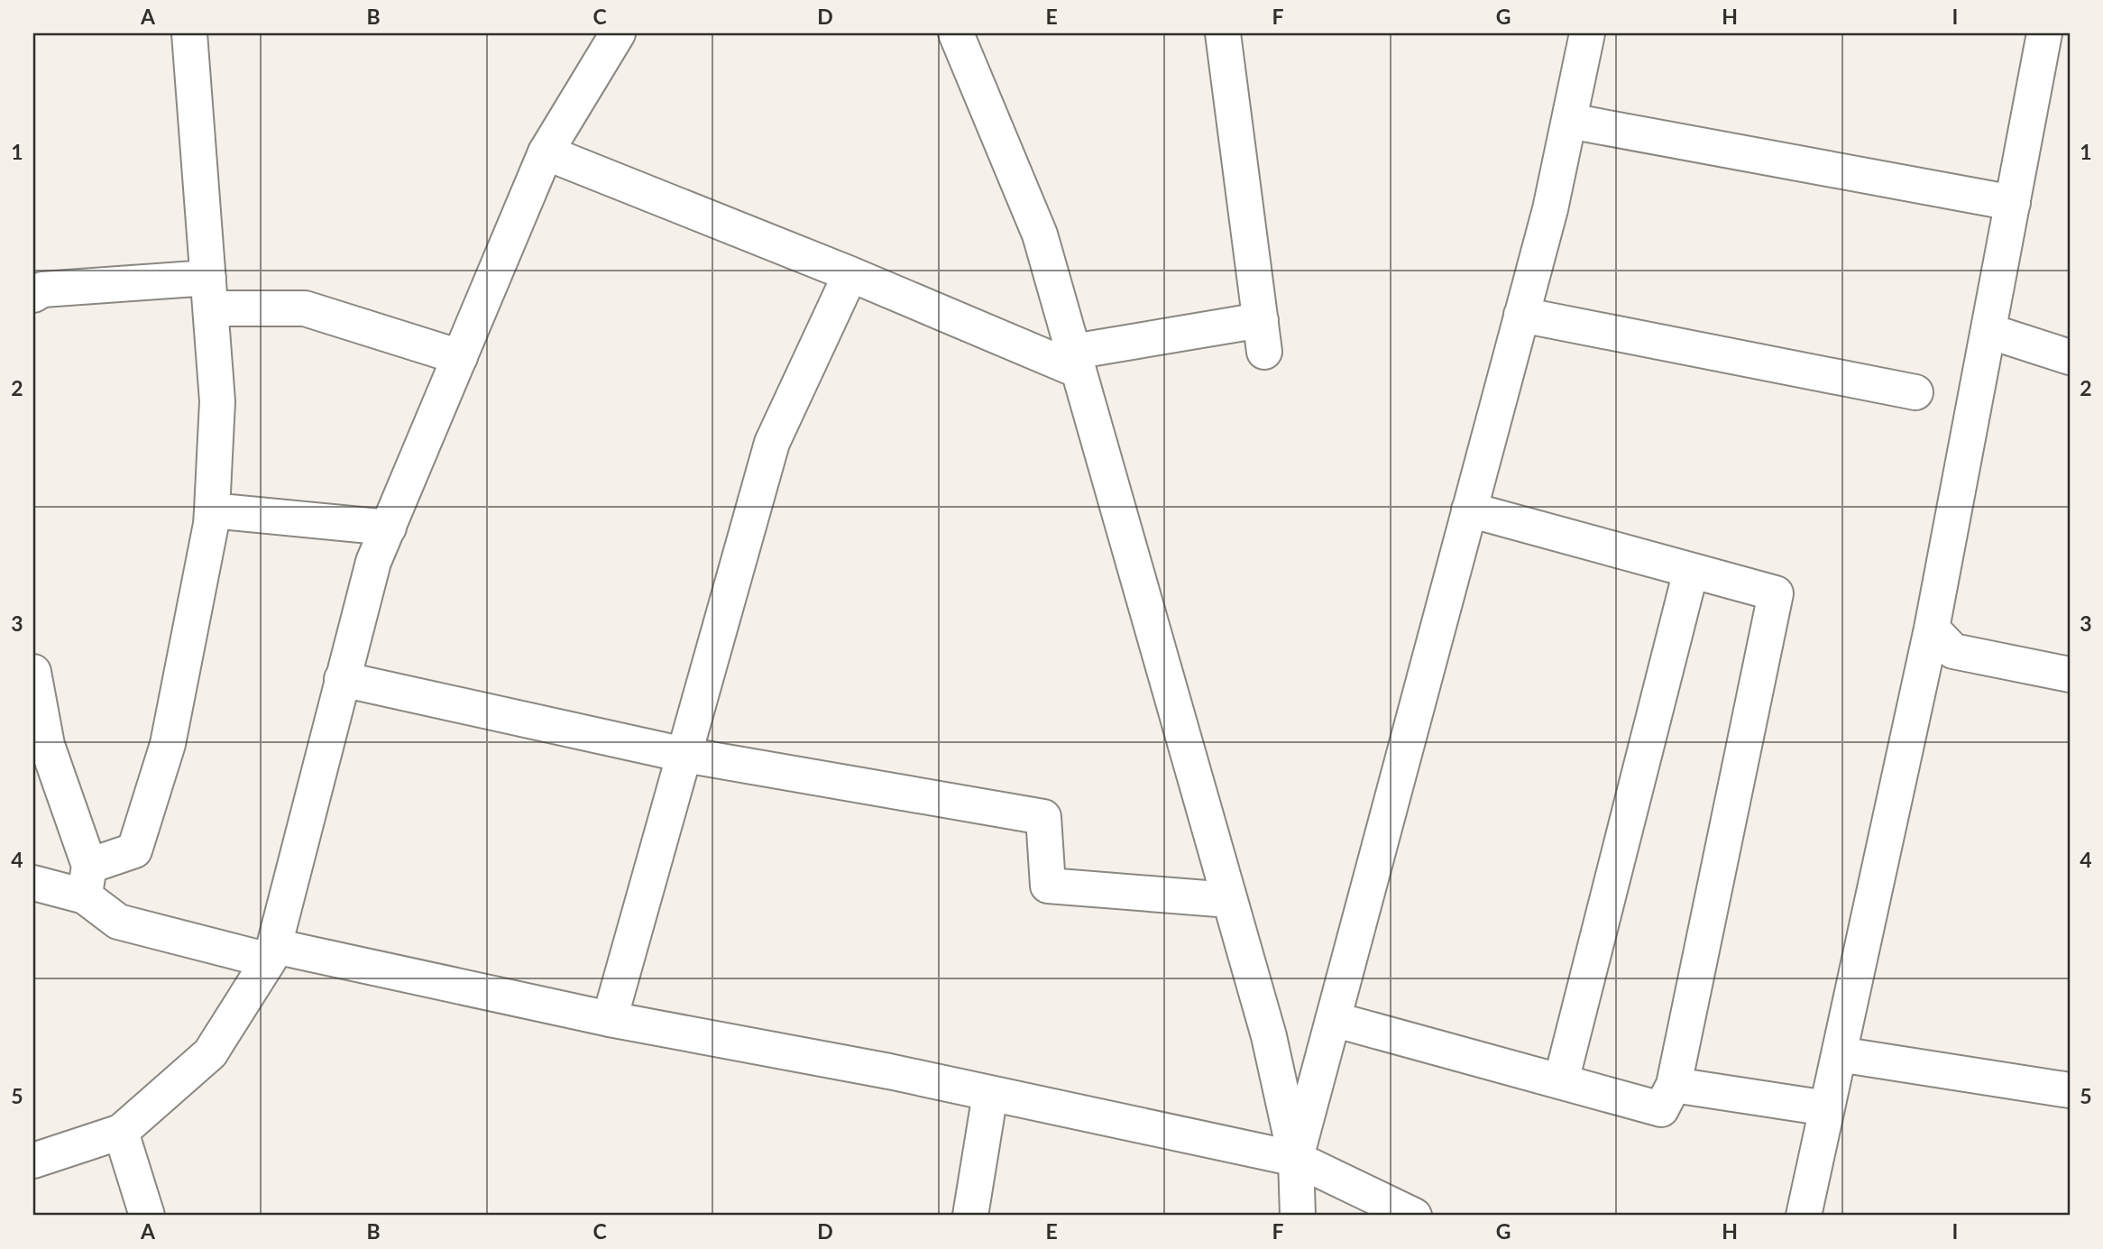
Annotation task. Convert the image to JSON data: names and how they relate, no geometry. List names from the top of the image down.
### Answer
{
  "grid": {
    "columns": [
      "A",
      "B",
      "C",
      "D",
      "E",
      "F",
      "G",
      "H",
      "I"
    ],
    "rows": [
      "1",
      "2",
      "3",
      "4",
      "5"
    ]
  }
}
